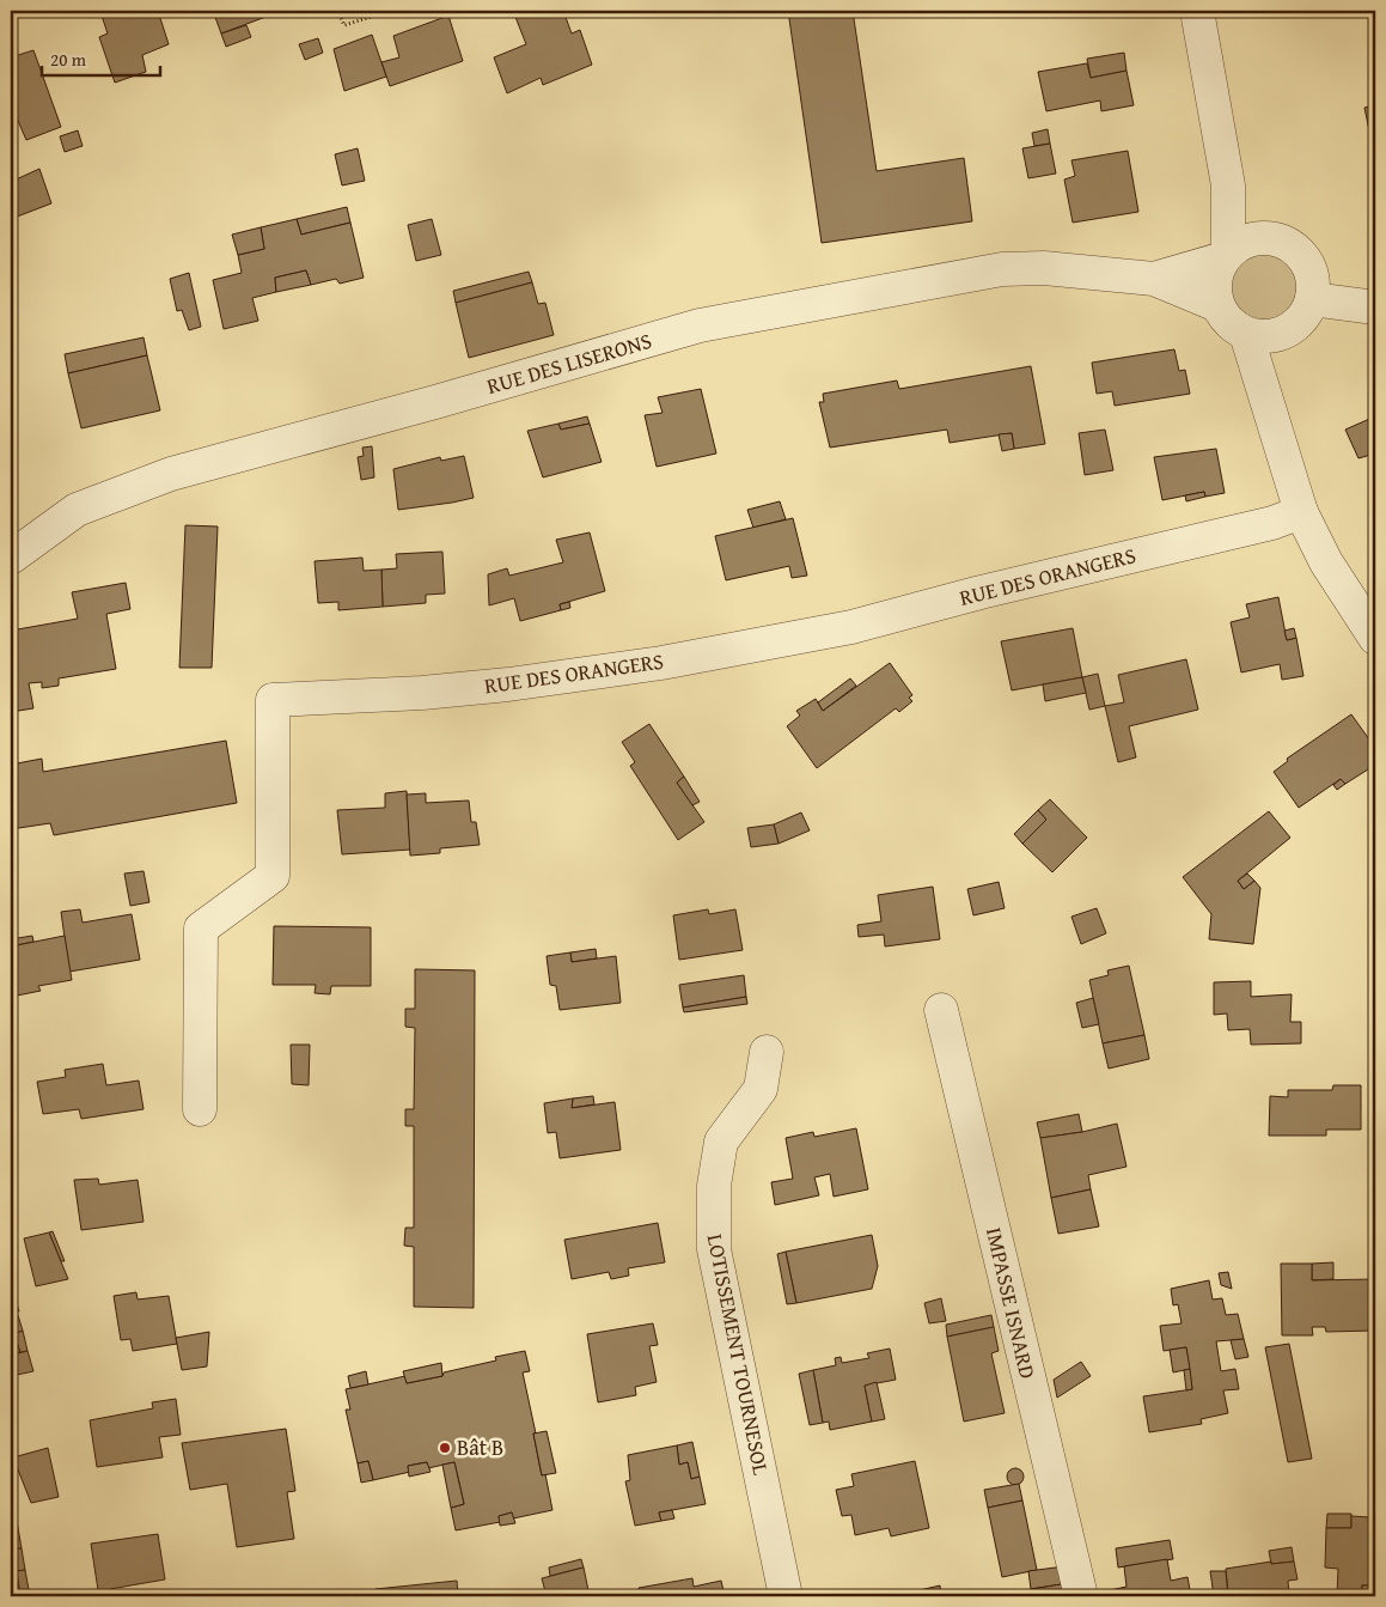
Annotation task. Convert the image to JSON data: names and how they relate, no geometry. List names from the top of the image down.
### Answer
{
  "streets": {
    "street": [
      "RUE DES LISERONS",
      "RUE DES ORANGERS",
      "IMPASSE ISNARD",
      "LOTISSEMENT TOURNESOL"
    ]
  },
  "places": ["Bât B"],
  "scale_bar": "20 m"
}
